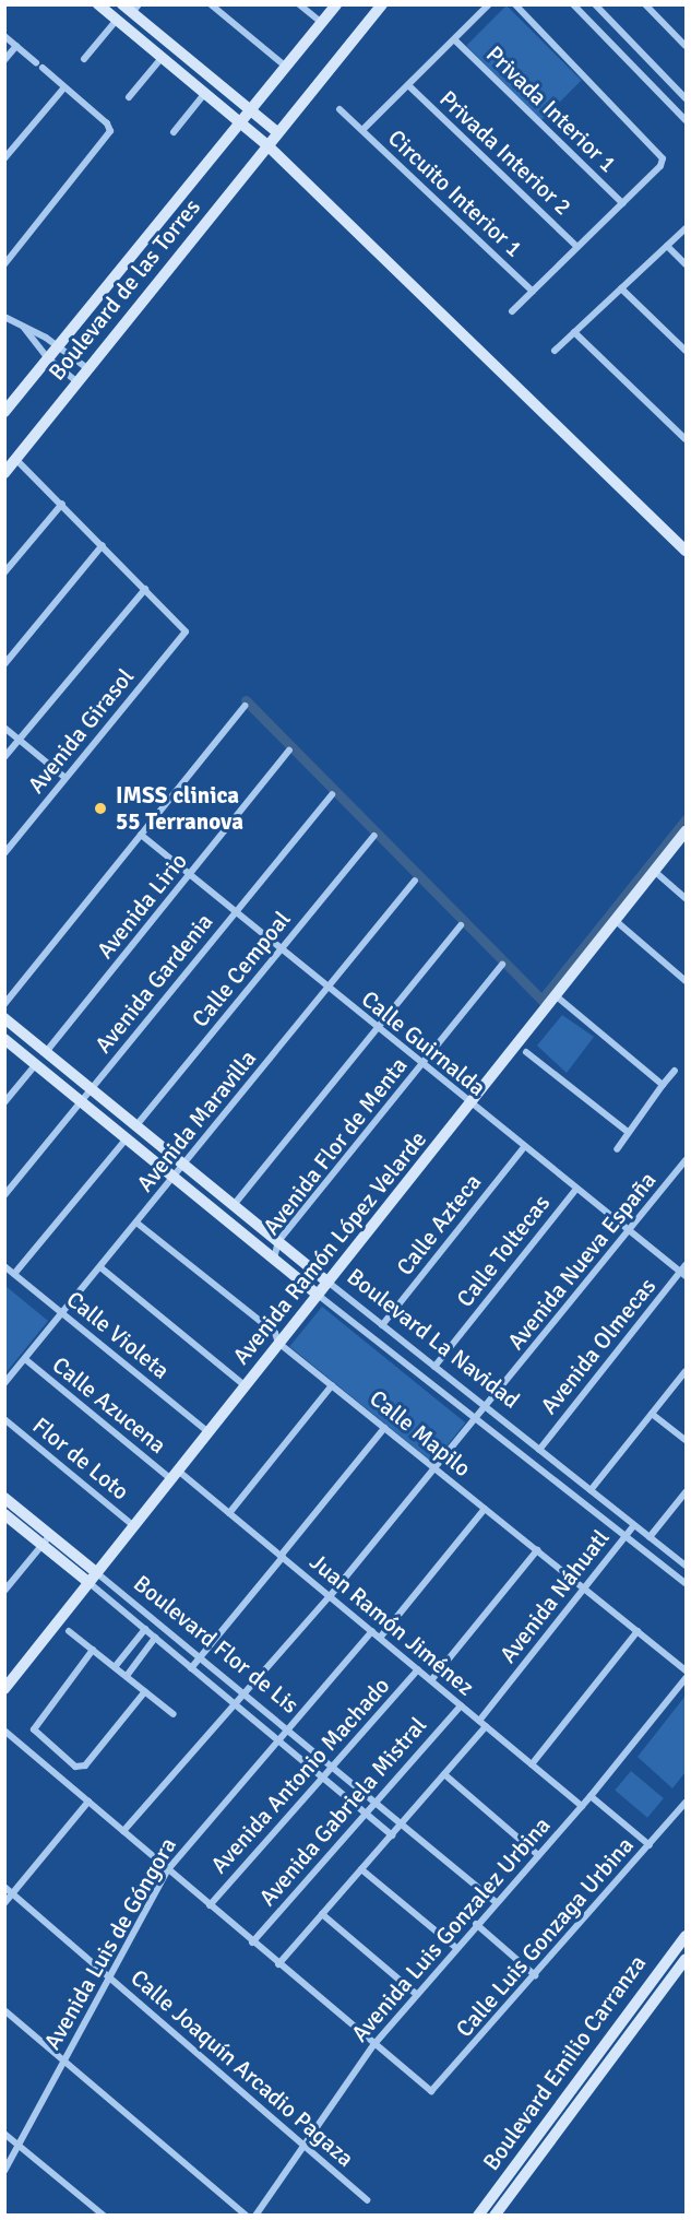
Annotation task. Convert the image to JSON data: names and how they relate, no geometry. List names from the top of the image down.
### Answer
{
  "streets": {
    "street": [
      "Privada Interior 1",
      "Privada Interior 2",
      "Circuito Interior 1",
      "Boulevard de las Torres",
      "Avenida Girasol",
      "Avenida Lirio",
      "Calle Cempoal",
      "Avenida Gardenia",
      "Calle Guirnalda",
      "Avenida Maravilla",
      "Avenida Flor de Menta",
      "Calle Azteca",
      "Avenida Ramón López Velarde",
      "Calle Toltecas",
      "Avenida Nueva España",
      "Calle Violeta",
      "Boulevard La Navidad",
      "Avenida Olmecas",
      "Calle Azucena",
      "Calle Mapilo",
      "Flor de Loto",
      "Avenida Náhuatl",
      "Juan Ramón Jiménez",
      "Boulevard Flor de Lis",
      "Avenida Antonio Machado",
      "Avenida Gabriela Mistral",
      "Avenida Luis Gonzalez Urbina",
      "Calle Luis Gonzaga Urbina",
      "Avenida Luis de Góngora",
      "Boulevard Emilio Carranza",
      "Calle Joaquín Arcadio Pagaza"
    ]
  },
  "crossings": [
    ["Privada Interior 1", "Circuito Interior 1"],
    ["Privada Interior 2", "Circuito Interior 1"],
    ["Avenida Lirio", "Calle Guirnalda"],
    ["Avenida Lirio", "Boulevard La Navidad"],
    ["Calle Cempoal", "Calle Guirnalda"],
    ["Calle Cempoal", "Boulevard La Navidad"],
    ["Avenida Gardenia", "Calle Guirnalda"],
    ["Avenida Gardenia", "Boulevard La Navidad"],
    ["Calle Guirnalda", "Avenida Maravilla"],
    ["Calle Guirnalda", "Avenida Flor de Menta"],
    ["Calle Guirnalda", "Calle Azteca"],
    ["Calle Guirnalda", "Avenida Ramón López Velarde"],
    ["Calle Guirnalda", "Calle Toltecas"],
    ["Calle Guirnalda", "Avenida Nueva España"],
    ["Calle Guirnalda", "Avenida Olmecas"],
    ["Avenida Maravilla", "Calle Violeta"],
    ["Avenida Maravilla", "Boulevard La Navidad"],
    ["Avenida Maravilla", "Calle Azucena"],
    ["Avenida Maravilla", "Calle Mapilo"],
    ["Avenida Flor de Menta", "Boulevard La Navidad"],
    ["Calle Azteca", "Boulevard La Navidad"],
    ["Avenida Ramón López Velarde", "Calle Violeta"],
    ["Avenida Ramón López Velarde", "Boulevard La Navidad"],
    ["Avenida Ramón López Velarde", "Calle Azucena"],
    ["Avenida Ramón López Velarde", "Calle Mapilo"],
    ["Avenida Ramón López Velarde", "Flor de Loto"],
    ["Avenida Ramón López Velarde", "Juan Ramón Jiménez"],
    ["Avenida Ramón López Velarde", "Boulevard Flor de Lis"],
    ["Calle Toltecas", "Boulevard La Navidad"],
    ["Avenida Nueva España", "Boulevard La Navidad"],
    ["Avenida Nueva España", "Calle Mapilo"],
    ["Avenida Nueva España", "Juan Ramón Jiménez"],
    ["Avenida Nueva España", "Boulevard Flor de Lis"],
    ["Boulevard La Navidad", "Avenida Olmecas"],
    ["Boulevard La Navidad", "Avenida Náhuatl"],
    ["Calle Azucena", "Juan Ramón Jiménez"],
    ["Calle Mapilo", "Avenida Náhuatl"],
    ["Avenida Náhuatl", "Juan Ramón Jiménez"],
    ["Juan Ramón Jiménez", "Avenida Antonio Machado"],
    ["Juan Ramón Jiménez", "Avenida Gabriela Mistral"],
    ["Juan Ramón Jiménez", "Avenida Luis Gonzalez Urbina"],
    ["Juan Ramón Jiménez", "Avenida Luis de Góngora"],
    ["Boulevard Flor de Lis", "Avenida Antonio Machado"],
    ["Boulevard Flor de Lis", "Avenida Gabriela Mistral"],
    ["Boulevard Flor de Lis", "Avenida Luis Gonzalez Urbina"],
    ["Boulevard Flor de Lis", "Avenida Luis de Góngora"],
    ["Avenida Luis Gonzalez Urbina", "Calle Luis Gonzaga Urbina"],
    ["Avenida Luis Gonzalez Urbina", "Calle Joaquín Arcadio Pagaza"],
    ["Avenida Luis de Góngora", "Calle Joaquín Arcadio Pagaza"]
  ],
  "places": ["IMSS clinica 55 Terranova"]
}
